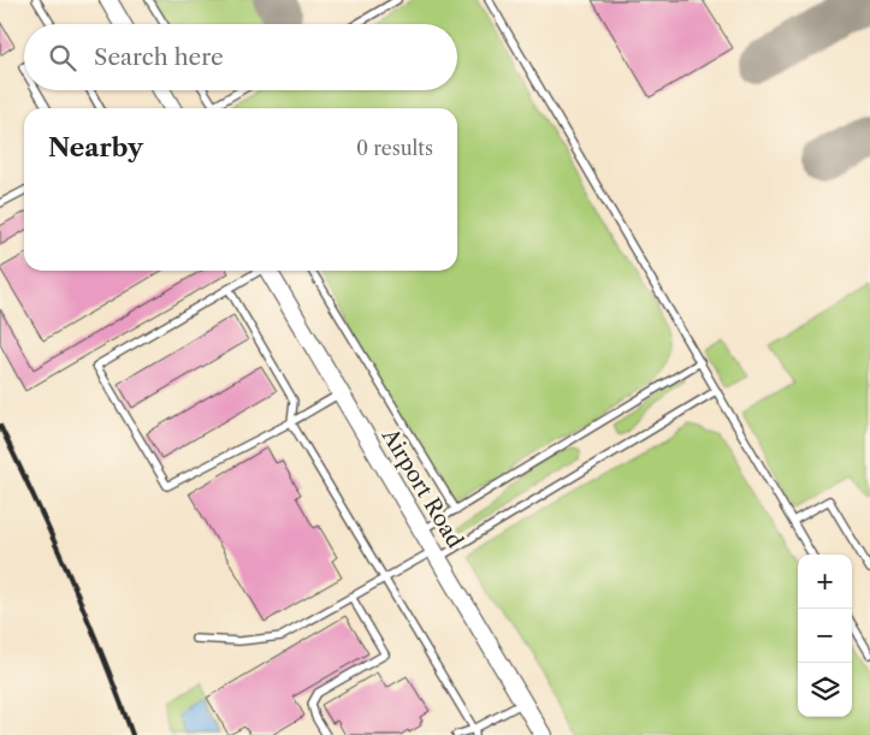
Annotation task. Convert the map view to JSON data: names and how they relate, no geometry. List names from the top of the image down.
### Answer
{
  "streets": {
    "street": ["Airport Road"]
  },
  "page": {
    "search": "Search here",
    "heading": ["Nearby", "0 results"],
    "map_buttons": ["+", "−"]
  }
}
